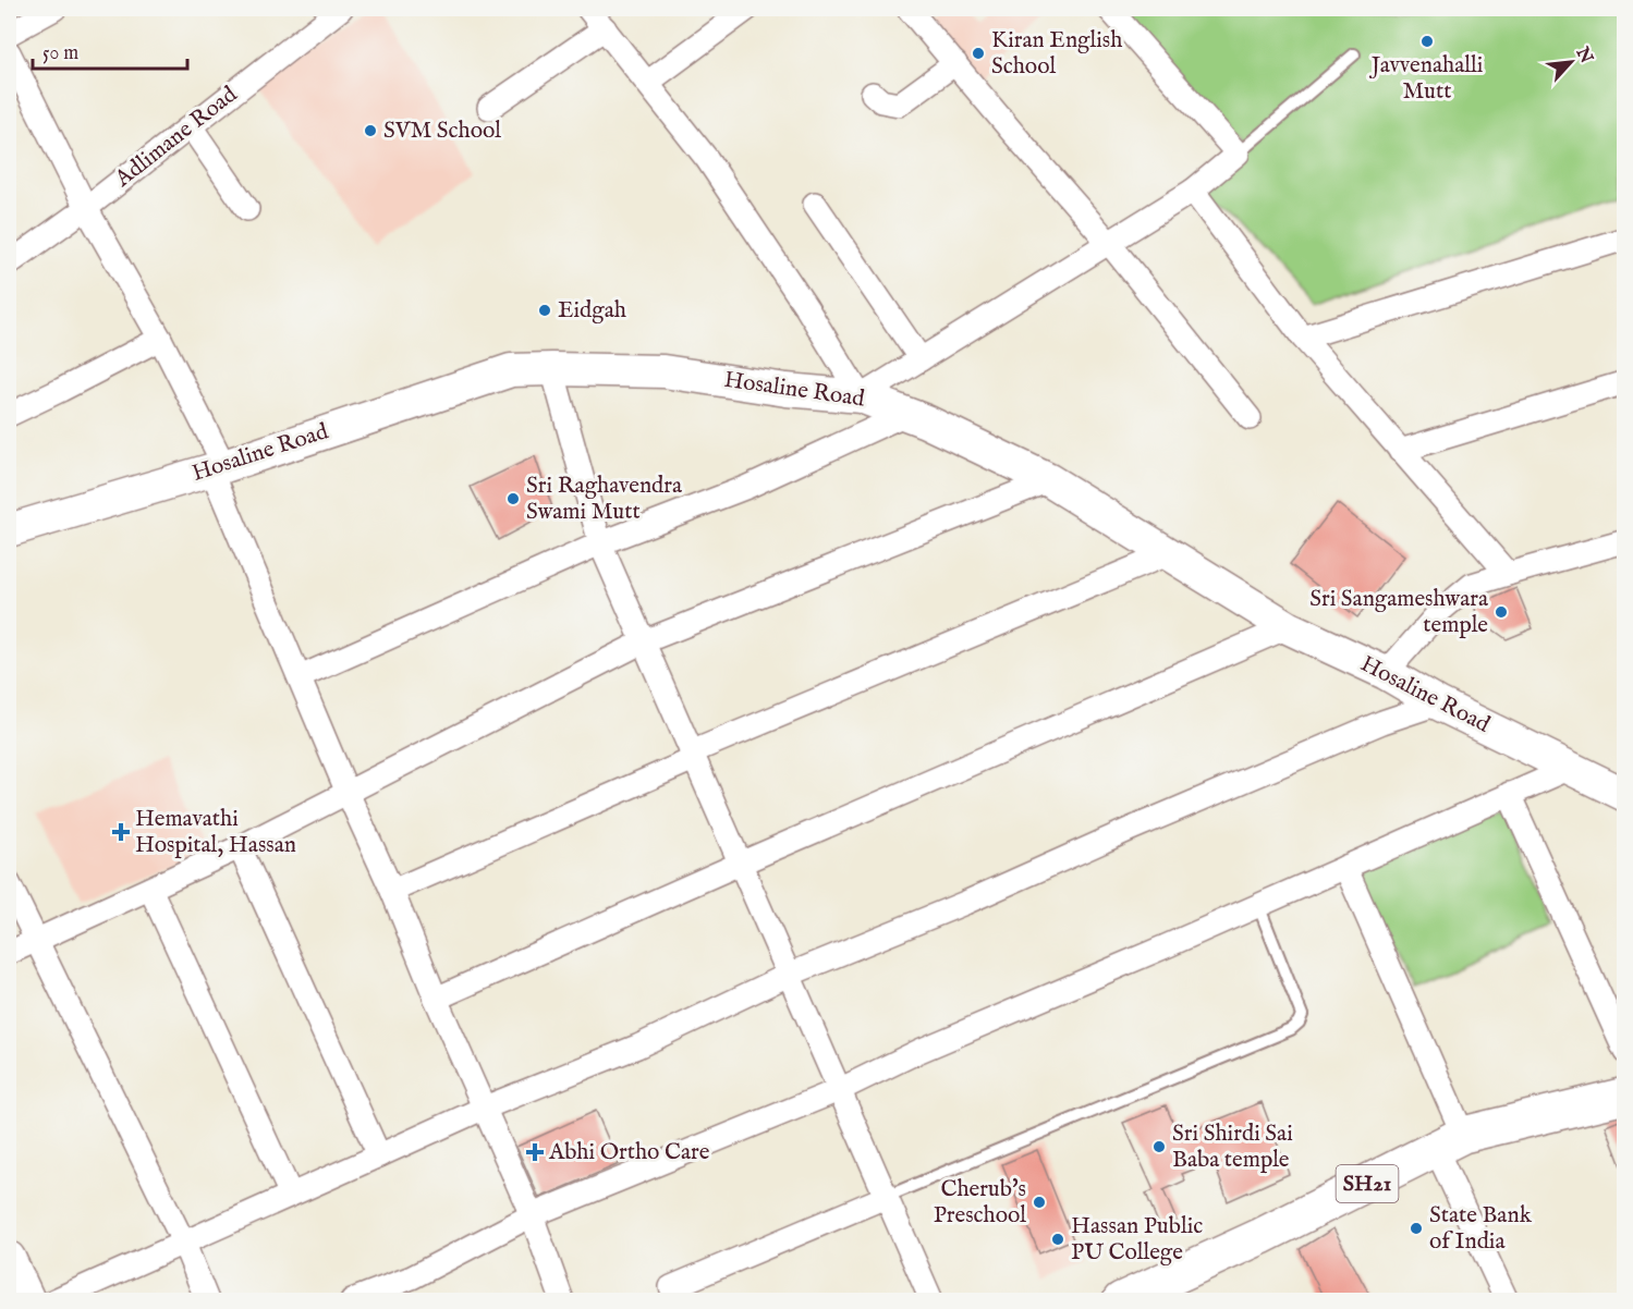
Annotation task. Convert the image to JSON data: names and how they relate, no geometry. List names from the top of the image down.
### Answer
{
  "streets": {
    "main road": ["SH21"],
    "street": ["Adlimane Road", "Hosaline Road"]
  },
  "places": {
    "other": [
      "Javvenahalli Mutt",
      "Kiran English School",
      "SVM School",
      "Eidgah",
      "Sri Raghavendra Swami Mutt",
      "Sri Sangameshwara temple",
      "Sri Shirdi Sai Baba temple",
      "Cherub's Preschool",
      "State Bank of India",
      "Hassan Public PU College"
    ],
    "health": ["Hemavathi Hospital, Hassan", "Abhi Ortho Care"]
  },
  "scale_bar": "50 m",
  "north": "top right"
}
